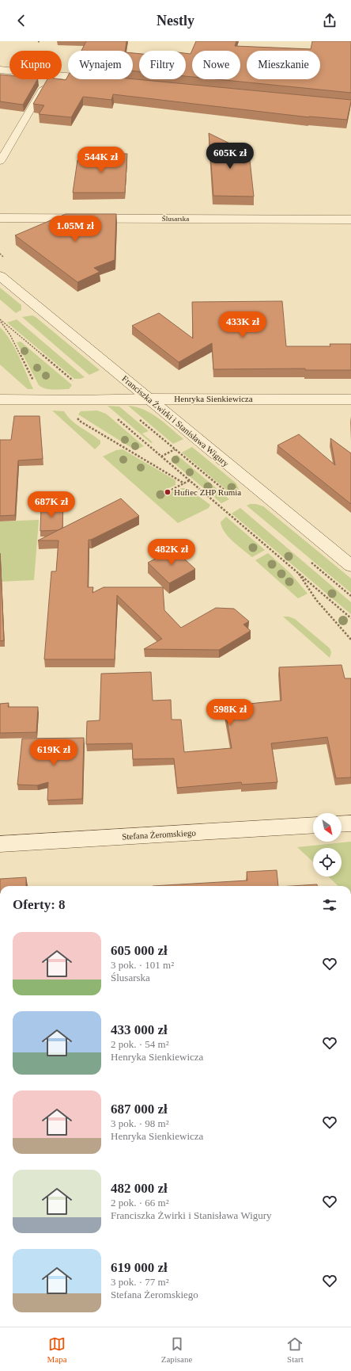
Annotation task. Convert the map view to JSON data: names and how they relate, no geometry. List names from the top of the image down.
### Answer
{
  "streets": {
    "street": [
      "Ślusarska",
      "Henryka Sienkiewicza",
      "Franciszka Żwirki i Stanisława Wigury",
      "Stefana Żeromskiego"
    ]
  },
  "crossings": [
    ["Henryka Sienkiewicza", "Franciszka Żwirki i Stanisława Wigury"]
  ],
  "places": ["Hufiec ZHP Rumia"],
  "north": "bottom right",
  "page": {
    "header": "Nestly",
    "chip": [
      "Kupno",
      "Wynajem",
      "Filtry",
      "Nowe",
      "Mieszkanie"
    ],
    "price": [
      "605K zł",
      "544K zł",
      "1.05M zł",
      "433K zł",
      "687K zł",
      "482K zł",
      "598K zł",
      "619K zł"
    ],
    "heading": "Oferty: 8",
    "list": [
      {
        "name": "605 000 zł",
        "note": "3 pok. · 101 m² · Ślusarska"
      },
      {
        "name": "433 000 zł",
        "note": "2 pok. · 54 m² · Henryka Sienkiewicza"
      },
      {
        "name": "687 000 zł",
        "note": "3 pok. · 98 m² · Henryka Sienkiewicza"
      },
      {
        "name": "482 000 zł",
        "note": "2 pok. · 66 m² · Franciszka Żwirki i Stanisława Wigury"
      },
      {
        "name": "619 000 zł",
        "note": "3 pok. · 77 m² · Stefana Żeromskiego"
      }
    ],
    "tabs": ["Mapa", "Zapisane", "Start"]
  }
}
